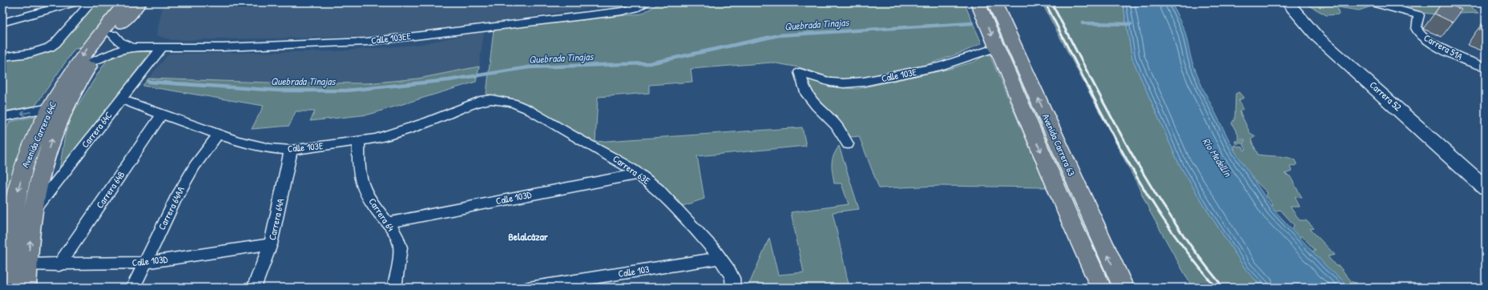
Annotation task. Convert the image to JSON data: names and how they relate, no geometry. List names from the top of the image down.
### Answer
{
  "streets": {
    "main road": ["Carrera 52", "Avenida Carrera 64C", "Avenida Carrera 63"],
    "street": [
      "Calle 103EE",
      "Carrera 51A",
      "Calle 103E",
      "Carrera 64C",
      "Carrera 63E",
      "Carrera 64B",
      "Calle 103D",
      "Carrera 64AA",
      "Carrera 64",
      "Carrera 64A",
      "Calle 103"
    ]
  },
  "crossings": [
    ["Calle 103EE", "Carrera 64C"],
    ["Calle 103EE", "Avenida Carrera 64C"],
    ["Calle 103E", "Carrera 64C"],
    ["Calle 103E", "Avenida Carrera 63"],
    ["Calle 103E", "Carrera 63E"],
    ["Calle 103E", "Carrera 64B"],
    ["Calle 103E", "Carrera 64AA"],
    ["Calle 103E", "Carrera 64"],
    ["Calle 103E", "Carrera 64A"],
    ["Carrera 64C", "Avenida Carrera 64C"],
    ["Avenida Carrera 64C", "Calle 103D"],
    ["Carrera 63E", "Calle 103D"],
    ["Carrera 63E", "Calle 103"],
    ["Carrera 64B", "Calle 103D"],
    ["Calle 103D", "Carrera 64AA"],
    ["Calle 103D", "Carrera 64"],
    ["Calle 103D", "Carrera 64A"]
  ],
  "districts": ["Belalcázar"],
  "water": ["Quebrada Tinajas", "Río Medellín"]
}
